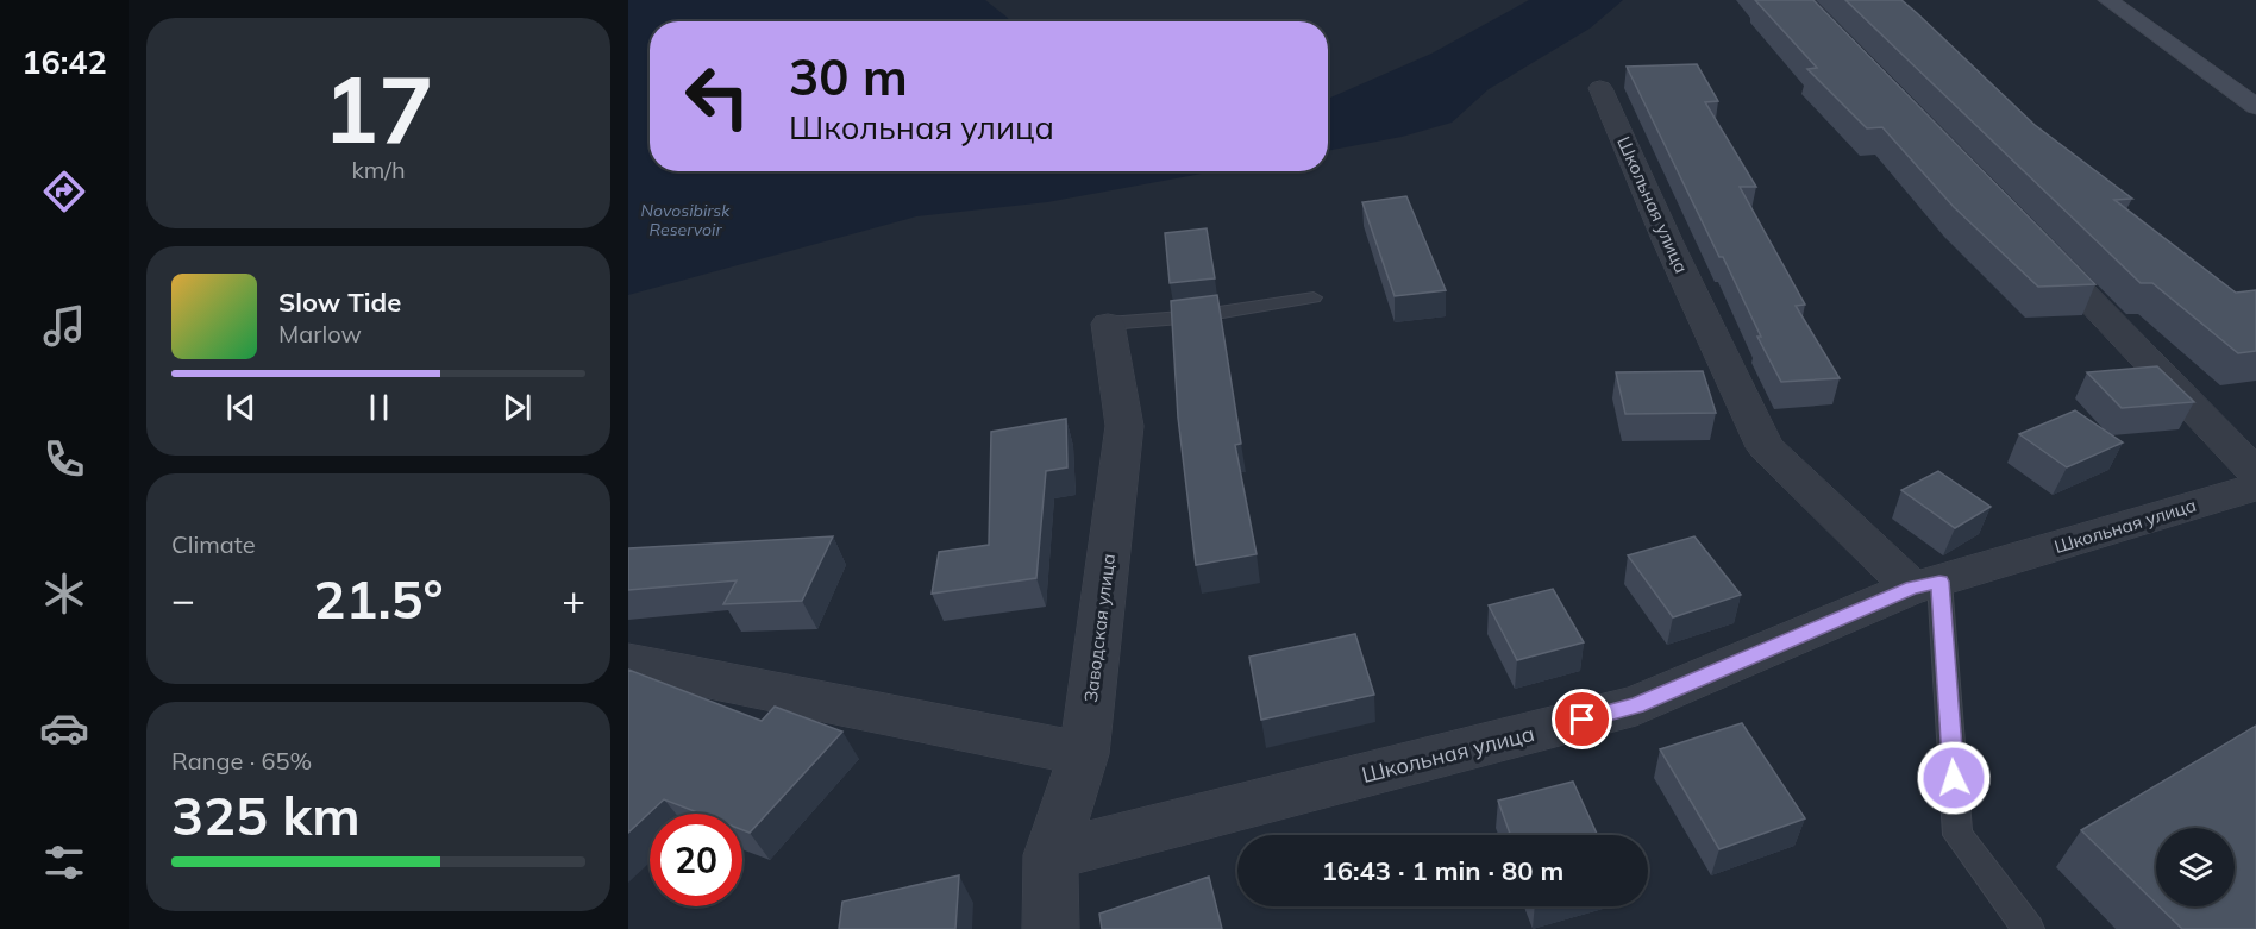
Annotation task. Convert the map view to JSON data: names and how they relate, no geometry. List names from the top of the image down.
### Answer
{
  "streets": {
    "street": ["Школьная улица", "Заводская улица"]
  },
  "crossings": [
    ["Школьная улица", "Заводская улица"]
  ],
  "water": ["Novosibirsk Reservoir"],
  "page": {
    "tabs": "16:42",
    "tile": [
      ["17", "km/h"],
      "Climate",
      ["Range · 65%", "325 km"]
    ],
    "turn": ["30 m", "Школьная улица"],
    "song": ["Slow Tide", "Marlow"],
    "heat": ["−", "21.5°", "+"],
    "limit": "20",
    "trip": "16:43 · 1 min · 80 m"
  }
}
